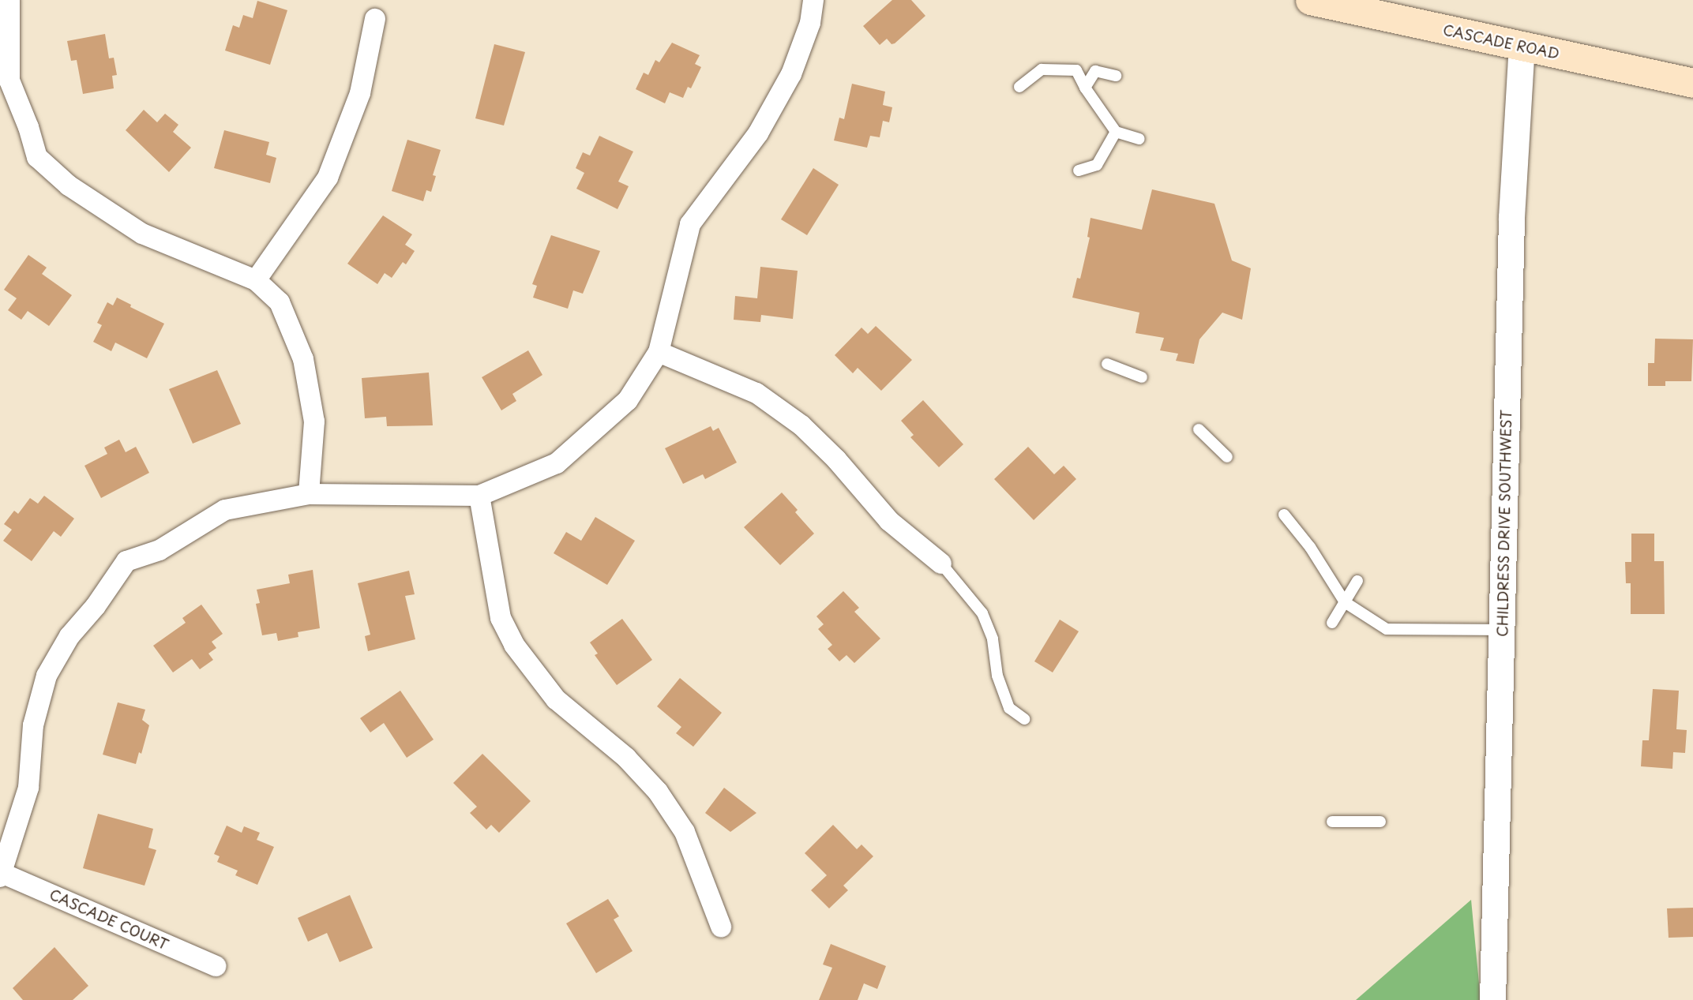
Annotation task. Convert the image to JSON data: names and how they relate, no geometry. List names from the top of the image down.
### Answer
{
  "streets": {
    "main road": ["CASCADE ROAD"],
    "street": ["CHILDRESS DRIVE SOUTHWEST", "CASCADE COURT"]
  },
  "crossings": [
    ["CASCADE ROAD", "CHILDRESS DRIVE SOUTHWEST"]
  ]
}
